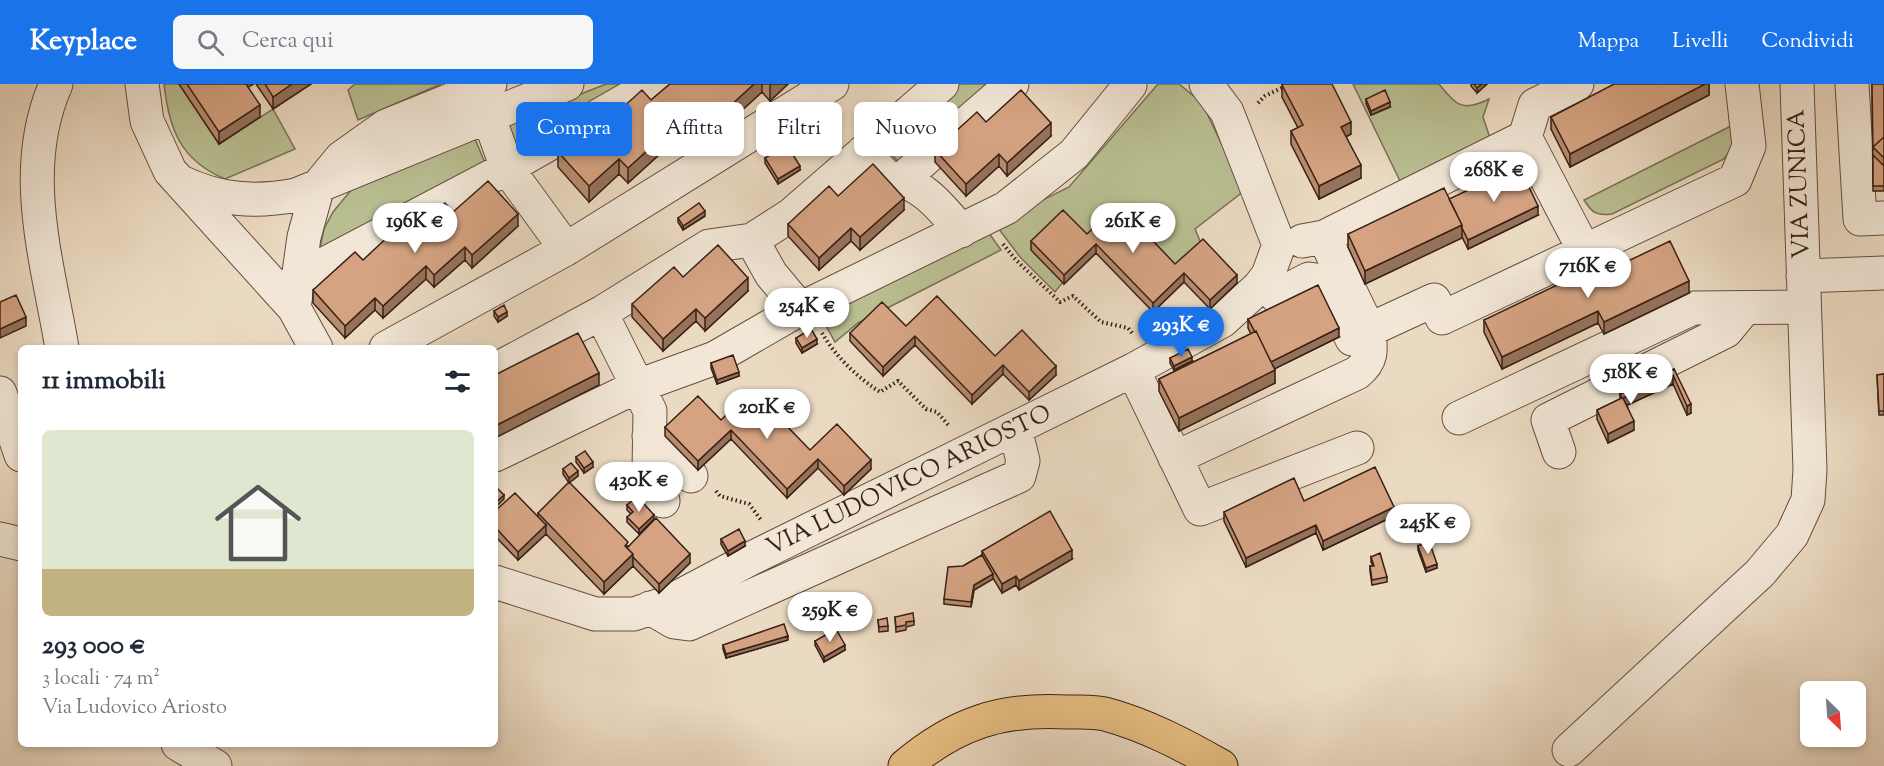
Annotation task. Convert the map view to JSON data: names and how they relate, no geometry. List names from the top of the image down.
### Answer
{
  "streets": {
    "street": ["VIA ZUNICA", "VIA LUDOVICO ARIOSTO"]
  },
  "north": "bottom right",
  "page": {
    "header": "Keyplace",
    "search": "Cerca qui",
    "nav": ["Mappa", "Livelli", "Condividi"],
    "chip": [
      "Compra",
      "Affitta",
      "Filtri",
      "Nuovo"
    ],
    "price": [
      "268K €",
      "196K €",
      "261K €",
      "716K €",
      "254K €",
      "293K €",
      "518K €",
      "201K €",
      "430K €",
      "245K €",
      "259K €"
    ],
    "heading": "11 immobili",
    "list": [
      {
        "name": "293 000 €",
        "note": "3 locali · 74 m² · Via Ludovico Ariosto"
      }
    ]
  }
}
